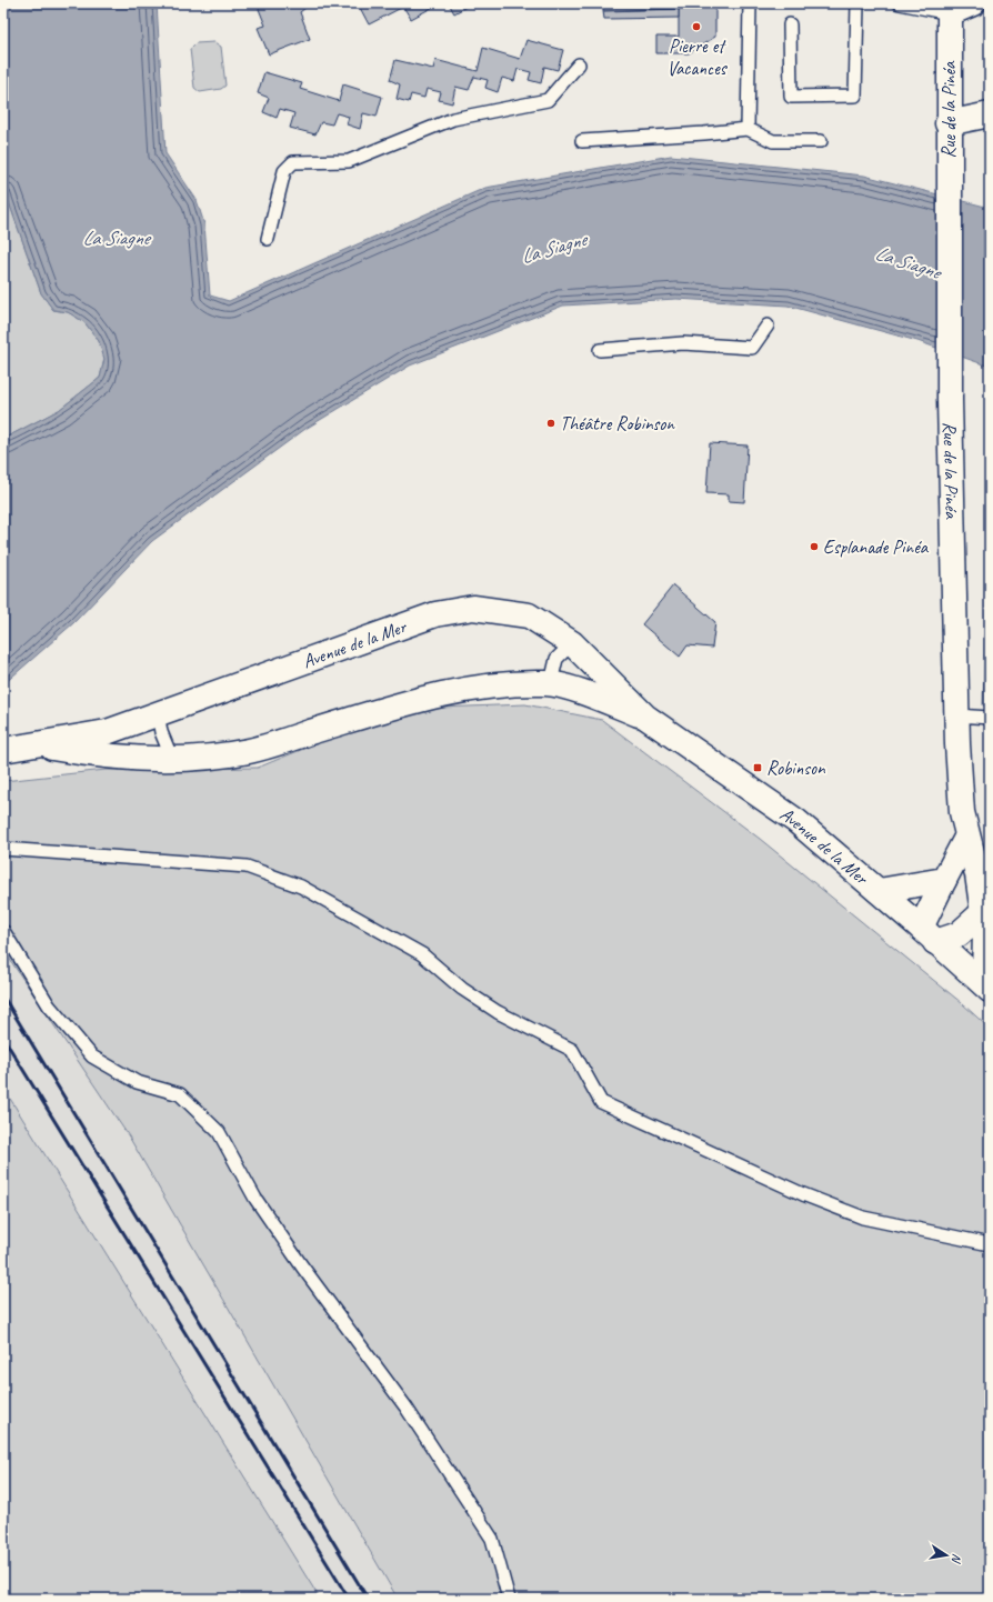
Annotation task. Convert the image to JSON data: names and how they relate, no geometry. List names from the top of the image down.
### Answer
{
  "streets": {
    "main road": ["Rue de la Pinéa", "Avenue de la Mer"]
  },
  "crossings": [
    ["Rue de la Pinéa", "Avenue de la Mer"]
  ],
  "water": ["La Siagne"],
  "places": {
    "other": ["Pierre et Vacances", "Théâtre Robinson", "Esplanade Pinéa"],
    "transit": ["Robinson"]
  },
  "north": "right"
}
